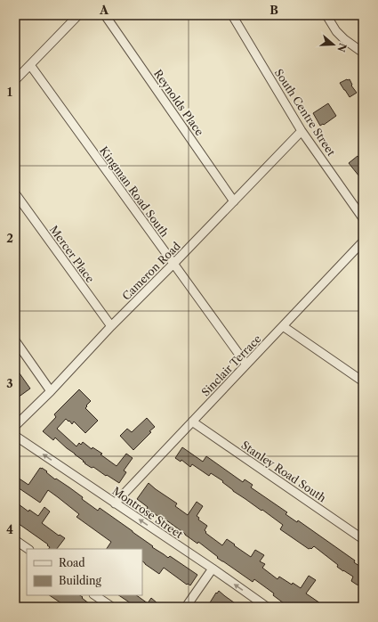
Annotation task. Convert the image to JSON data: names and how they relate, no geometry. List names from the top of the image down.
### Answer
{
  "streets": {
    "street": [
      "Reynolds Place",
      "South Centre Street",
      "Kingman Road South",
      "Mercer Place",
      "Cameron Road",
      "Sinclair Terrace",
      "Stanley Road South",
      "Montrose Street"
    ]
  },
  "crossings": [
    ["Reynolds Place", "Cameron Road"],
    ["South Centre Street", "Cameron Road"],
    ["Kingman Road South", "Cameron Road"],
    ["Kingman Road South", "Sinclair Terrace"],
    ["Mercer Place", "Cameron Road"],
    ["Sinclair Terrace", "Stanley Road South"],
    ["Sinclair Terrace", "Montrose Street"]
  ],
  "one_way": ["Montrose Street"],
  "legend": ["Road", "Building"],
  "north": "right",
  "grid": {
    "columns": ["A", "B"],
    "rows": [
      "1",
      "2",
      "3",
      "4"
    ]
  }
}
